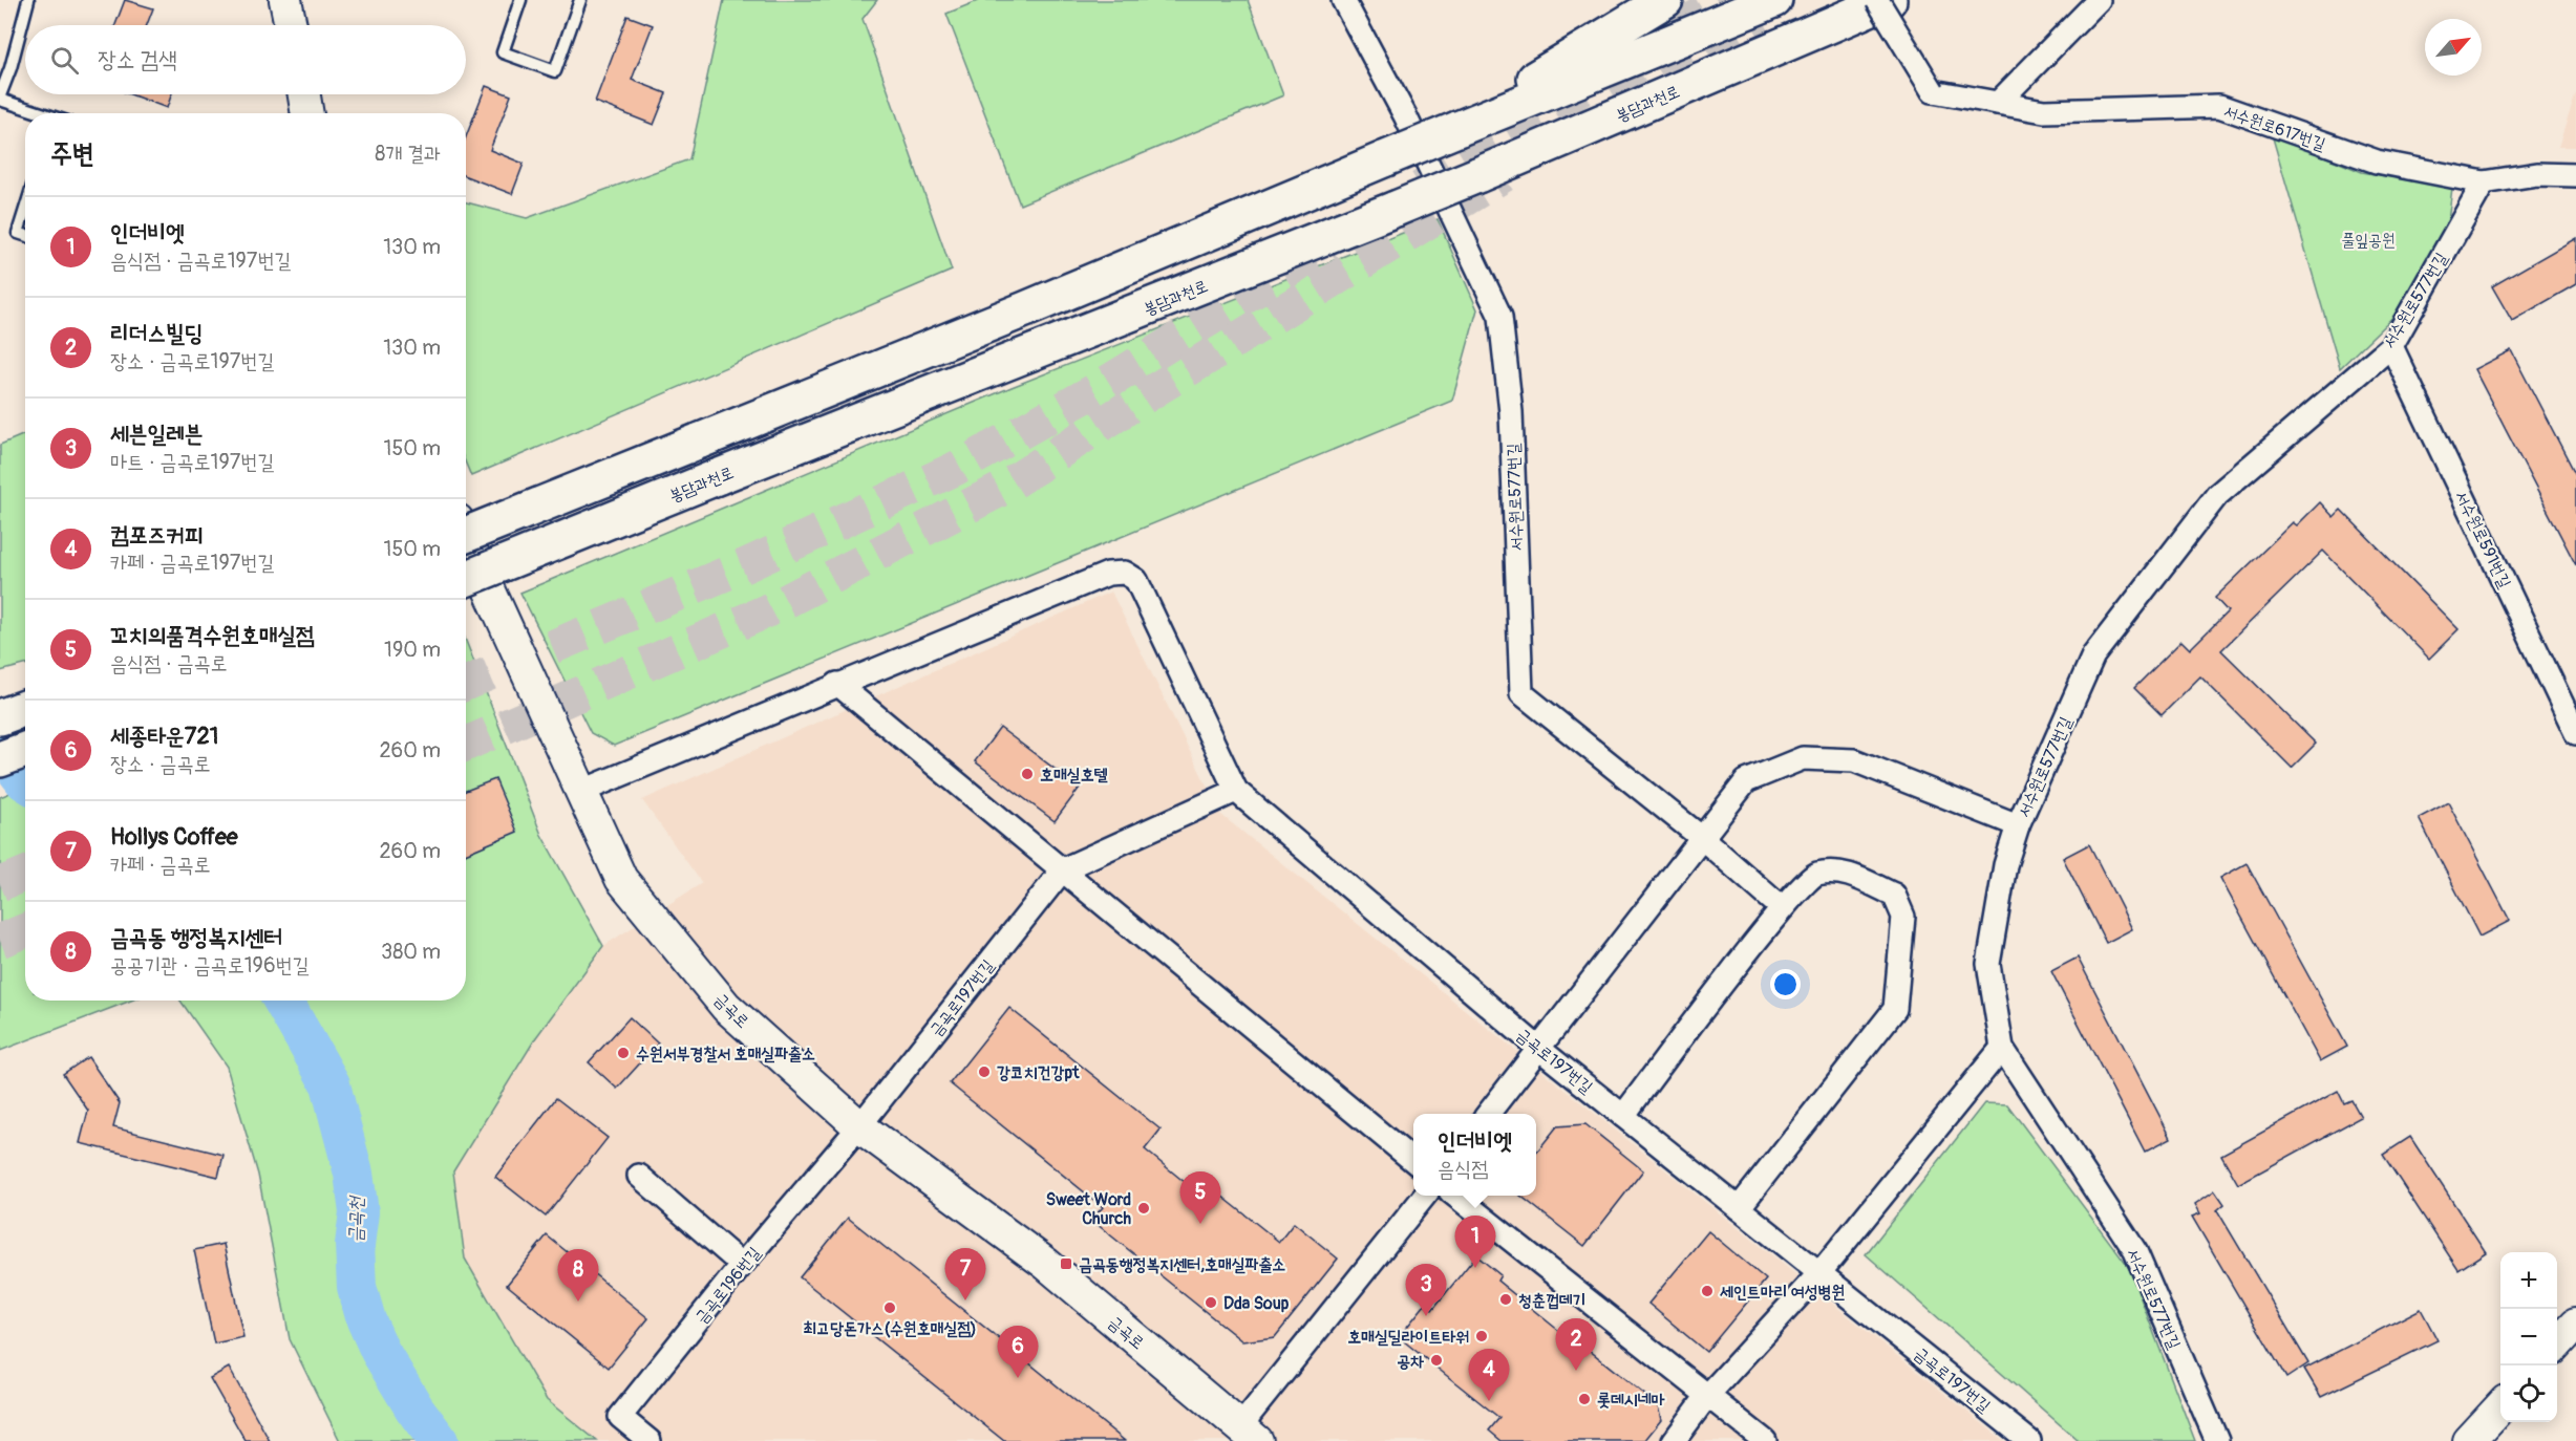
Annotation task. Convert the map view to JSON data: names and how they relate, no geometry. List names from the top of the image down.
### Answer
{
  "streets": {
    "highway": ["봉담과천로"],
    "main road": ["금곡로"],
    "street": [
      "서수원로617번길",
      "서수원로577번길",
      "서수원로591번길",
      "금곡로197번길",
      "금곡로196번길"
    ]
  },
  "crossings": [
    ["서수원로617번길", "서수원로577번길"],
    ["서수원로577번길", "서수원로591번길"],
    ["금곡로197번길", "금곡로"],
    ["금곡로197번길", "금곡로196번길"],
    ["금곡로", "금곡로196번길"]
  ],
  "water": ["금곡천"],
  "parks": ["풀잎공원"],
  "places": {
    "other": [
      "호매실호텔",
      "수원서부경찰서 호매실파출소",
      "강코치건강pt",
      "Sweet Word Church",
      "세인트마리 여성병원",
      "청춘껍데기",
      "Dda Soup",
      "최고당돈가스(수원호매실점)",
      "호매실딜라이트타워",
      "공차",
      "롯데시네마"
    ],
    "transit": ["금곡동행정복지센터,호매실파출소"]
  },
  "north": "top right",
  "page": {
    "search": "장소 검색",
    "heading": ["주변", "8개 결과"],
    "list": [
      {
        "mark": "1",
        "name": "인더비엣",
        "note": "음식점 · 금곡로197번길",
        "value": "130 m"
      },
      {
        "mark": "2",
        "name": "리더스빌딩",
        "note": "장소 · 금곡로197번길",
        "value": "130 m"
      },
      {
        "mark": "3",
        "name": "세븐일레븐",
        "note": "마트 · 금곡로197번길",
        "value": "150 m"
      },
      {
        "mark": "4",
        "name": "컴포즈커피",
        "note": "카페 · 금곡로197번길",
        "value": "150 m"
      },
      {
        "mark": "5",
        "name": "꼬치의품격수원호매실점",
        "note": "음식점 · 금곡로",
        "value": "190 m"
      },
      {
        "mark": "6",
        "name": "세종타운721",
        "note": "장소 · 금곡로",
        "value": "260 m"
      },
      {
        "mark": "7",
        "name": "Hollys Coffee",
        "note": "카페 · 금곡로",
        "value": "260 m"
      },
      {
        "mark": "8",
        "name": "금곡동 행정복지센터",
        "note": "공공기관 · 금곡로196번길",
        "value": "380 m"
      }
    ],
    "popup": ["인더비엣", "음식점"],
    "pins": [
      "5",
      "1",
      "7",
      "8",
      "3",
      "2",
      "6",
      "4"
    ],
    "map_buttons": ["+", "−"]
  }
}
